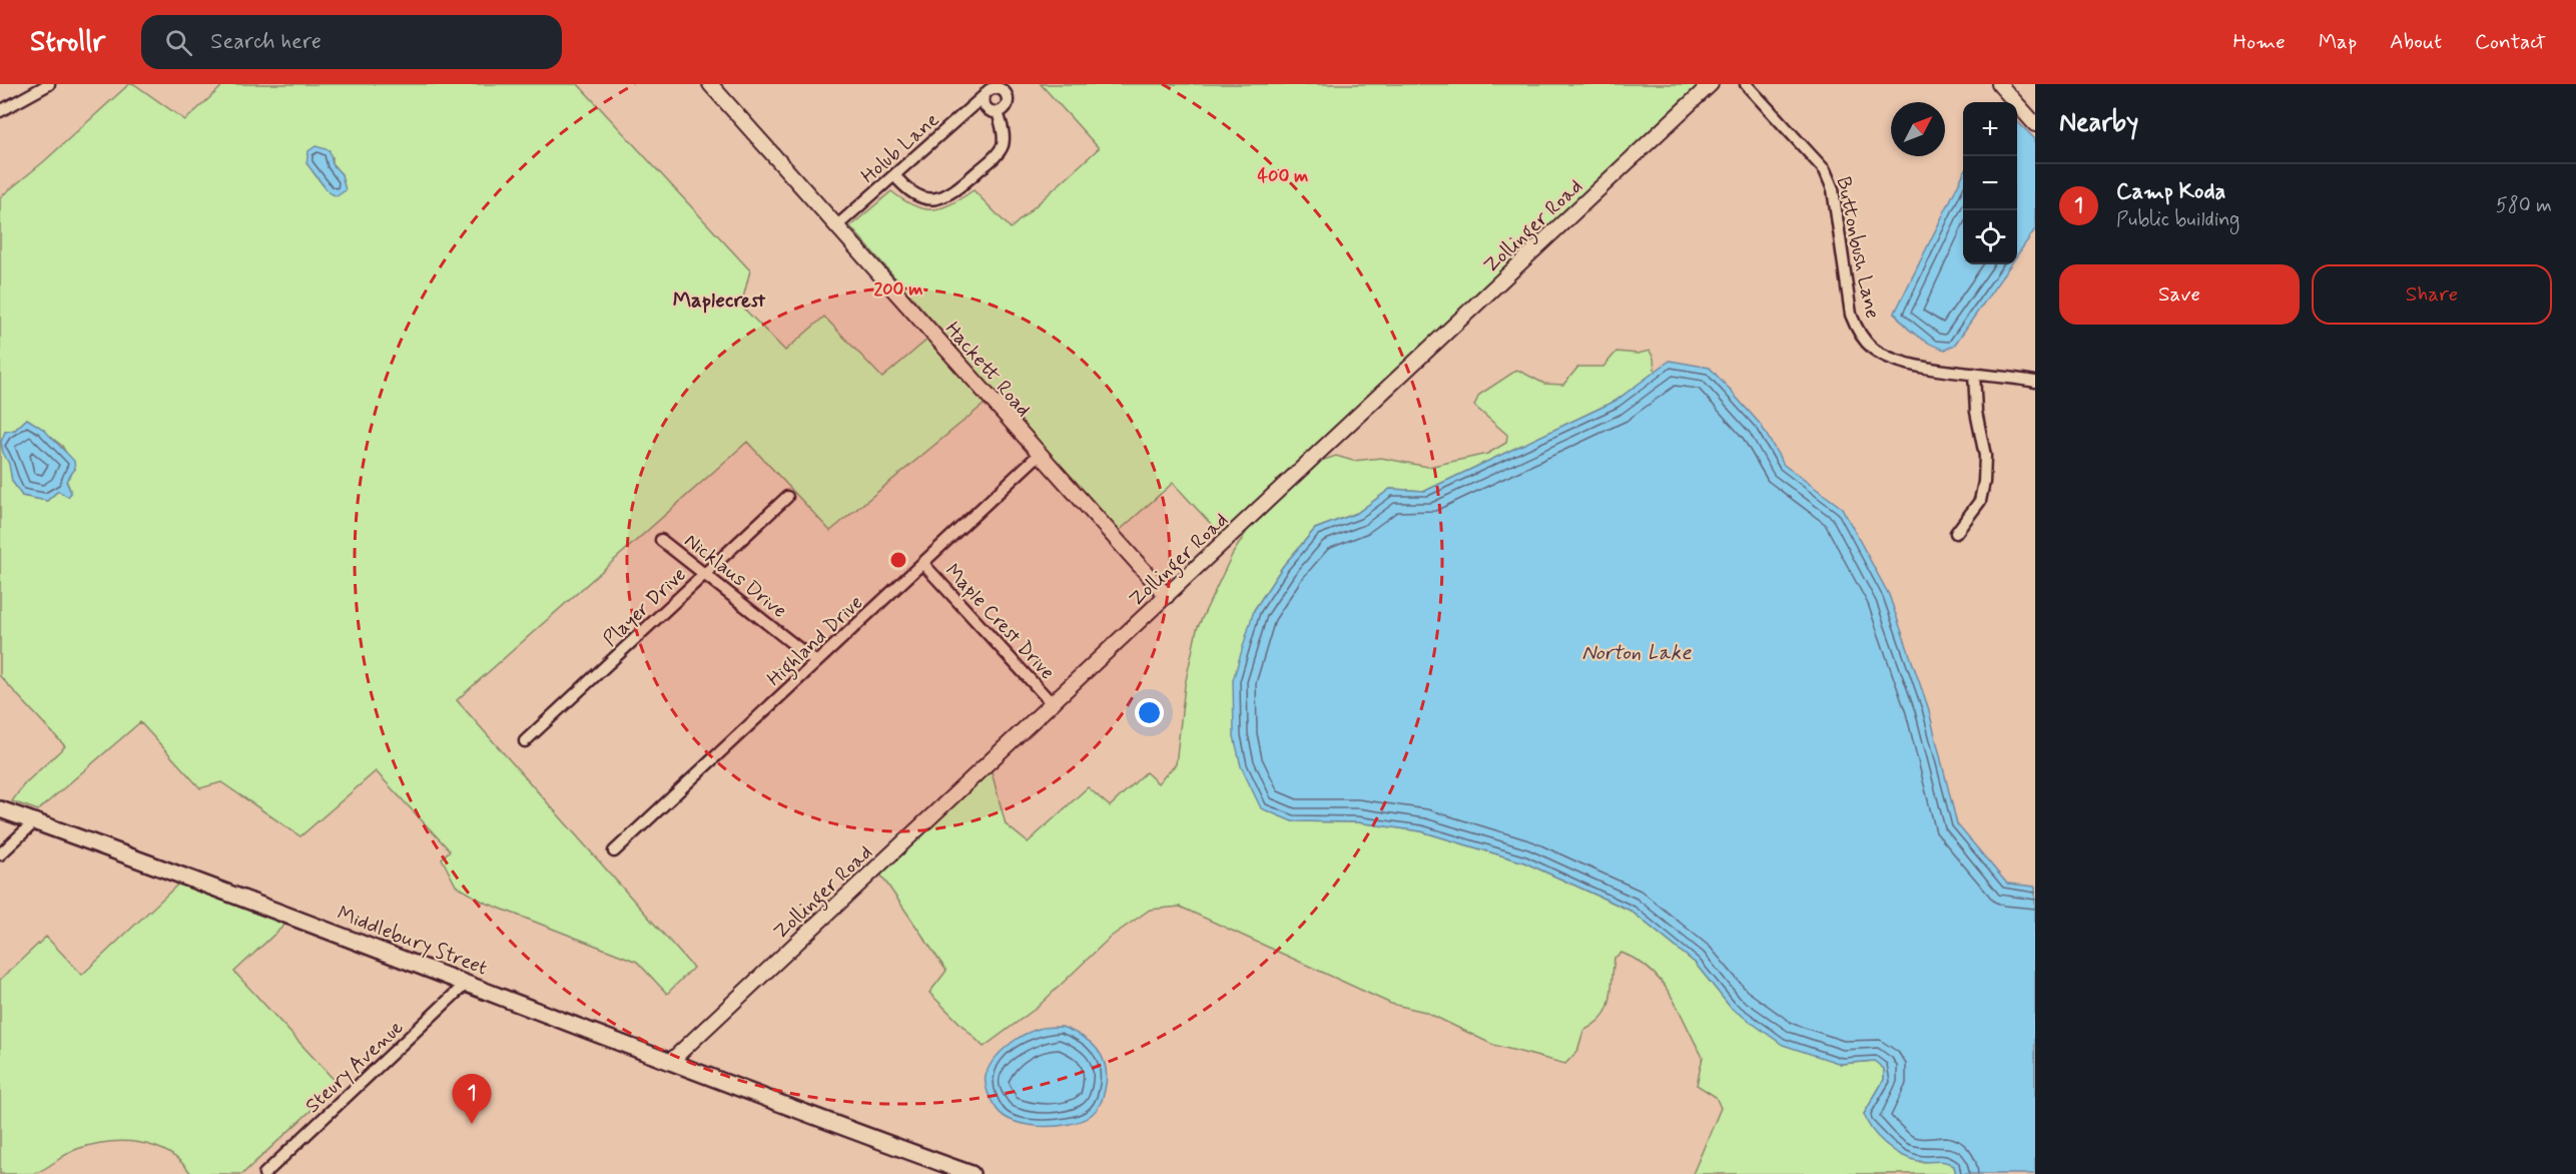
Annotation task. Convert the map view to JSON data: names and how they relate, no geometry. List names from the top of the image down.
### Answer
{
  "streets": {
    "main road": ["Middlebury Street"],
    "street": [
      "Holub Lane",
      "Zollinger Road",
      "Buttonbush Lane",
      "Hackett Road",
      "Nicklaus Drive",
      "Player Drive",
      "Maple Crest Drive",
      "Highland Drive",
      "Steury Avenue"
    ]
  },
  "crossings": [
    ["Holub Lane", "Hackett Road"],
    ["Zollinger Road", "Hackett Road"],
    ["Zollinger Road", "Maple Crest Drive"],
    ["Zollinger Road", "Middlebury Street"],
    ["Hackett Road", "Highland Drive"],
    ["Nicklaus Drive", "Player Drive"],
    ["Nicklaus Drive", "Highland Drive"],
    ["Maple Crest Drive", "Highland Drive"],
    ["Middlebury Street", "Steury Avenue"]
  ],
  "districts": ["Maplecrest"],
  "water": ["Norton Lake"],
  "north": "top right",
  "page": {
    "header": "Strollr",
    "search": "Search here",
    "nav": [
      "Home",
      "Map",
      "About",
      "Contact"
    ],
    "heading": "Nearby",
    "map_buttons": ["+", "−"],
    "list": [
      {
        "mark": "1",
        "name": "Camp Koda",
        "note": "Public building",
        "value": "580 m"
      }
    ],
    "buttons": ["Save", "Share"],
    "pins": "1"
  },
  "rings": ["400 m", "200 m"]
}
